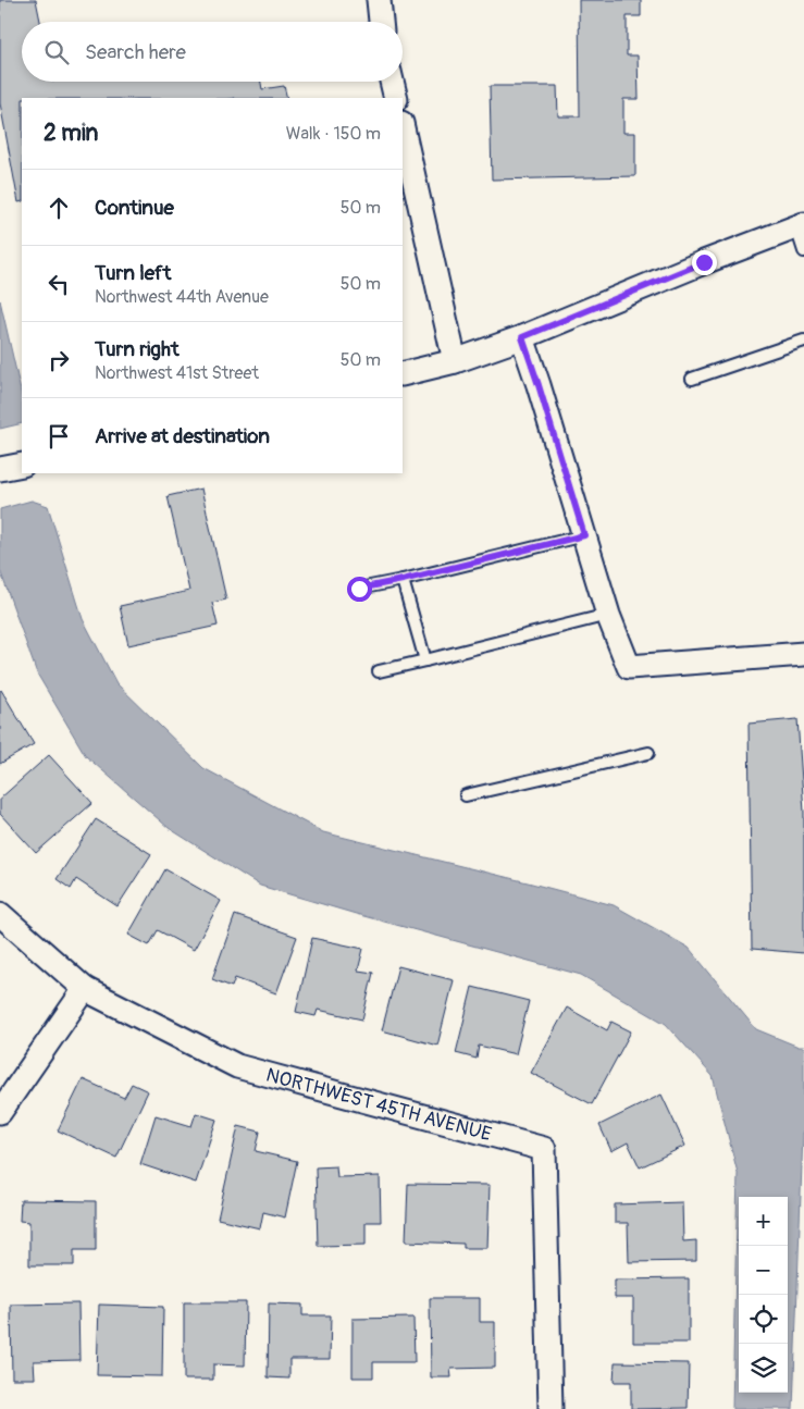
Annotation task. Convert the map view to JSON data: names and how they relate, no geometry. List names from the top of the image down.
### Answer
{
  "streets": {
    "street": ["NORTHWEST 45TH AVENUE"]
  },
  "page": {
    "search": "Search here",
    "heading": ["2 min", "Walk · 150 m"],
    "list": [
      ["Continue", "50 m"],
      ["Turn left", "Northwest 44th Avenue", "50 m"],
      ["Turn right", "Northwest 41st Street", "50 m"],
      "Arrive at destination"
    ],
    "map_buttons": ["+", "−"]
  }
}
